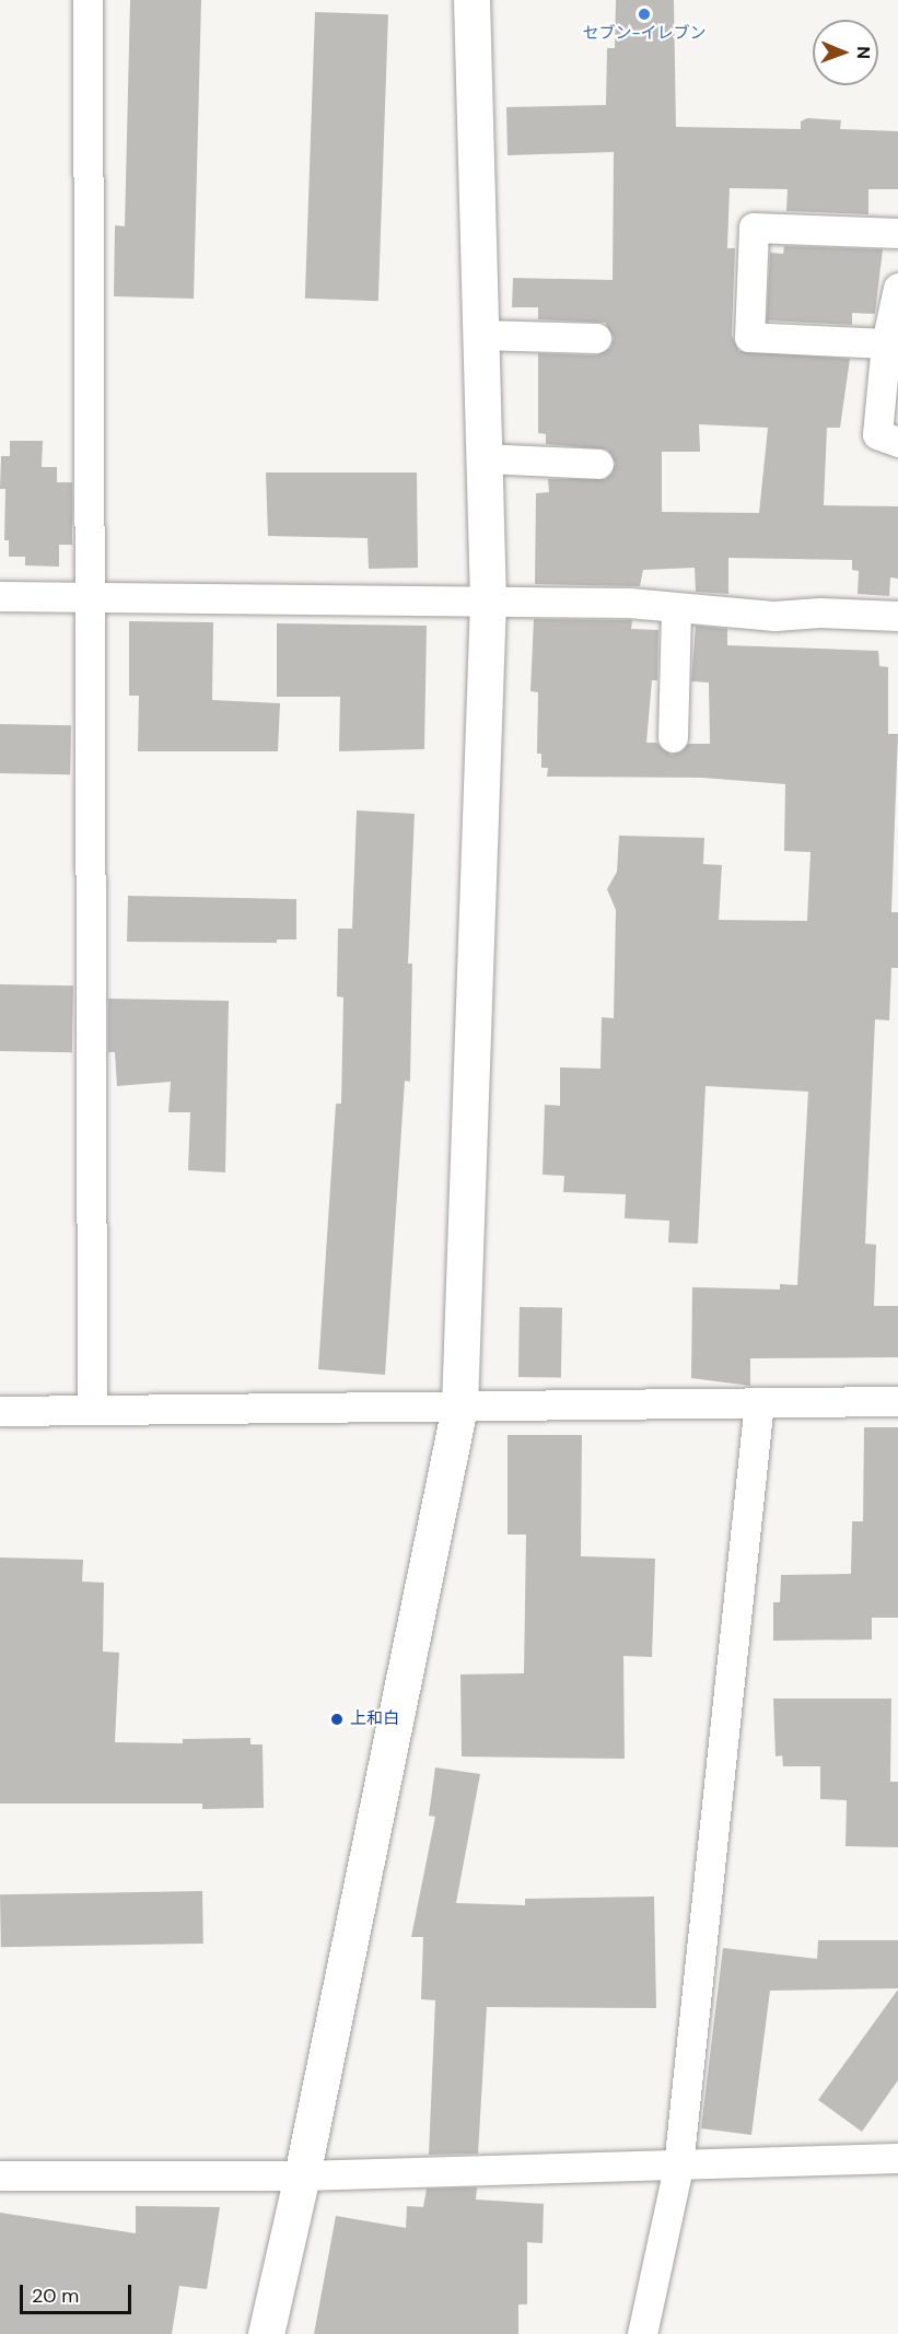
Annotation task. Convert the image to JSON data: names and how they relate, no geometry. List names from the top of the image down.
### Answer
{
  "places": ["セブン-イレブン", "上和白"],
  "scale_bar": "20 m",
  "north": "right"
}
